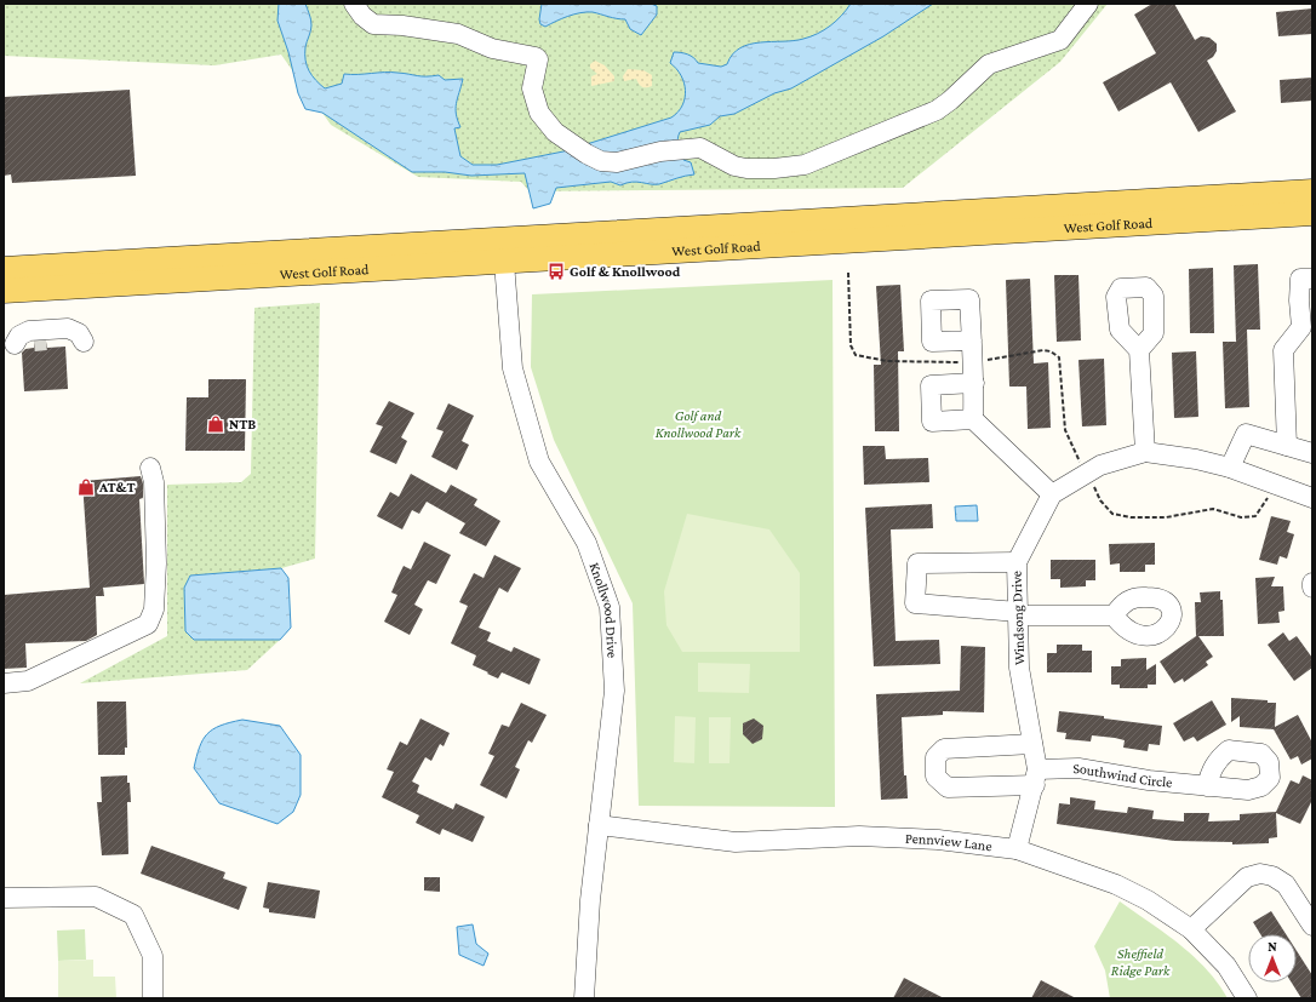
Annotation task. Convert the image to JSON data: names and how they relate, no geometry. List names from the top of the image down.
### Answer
{
  "streets": {
    "main road": ["West Golf Road"],
    "street": [
      "Knollwood Drive",
      "Windsong Drive",
      "Southwind Circle",
      "Pennview Lane"
    ]
  },
  "crossings": [
    ["West Golf Road", "Knollwood Drive"],
    ["Knollwood Drive", "Pennview Lane"],
    ["Windsong Drive", "Southwind Circle"],
    ["Windsong Drive", "Pennview Lane"]
  ],
  "parks": ["Golf and Knollwood Park", "Sheffield Ridge Park"],
  "places": {
    "bus stop": ["Golf & Knollwood"],
    "shop": ["NTB", "AT&T"]
  },
  "north": "top"
}
